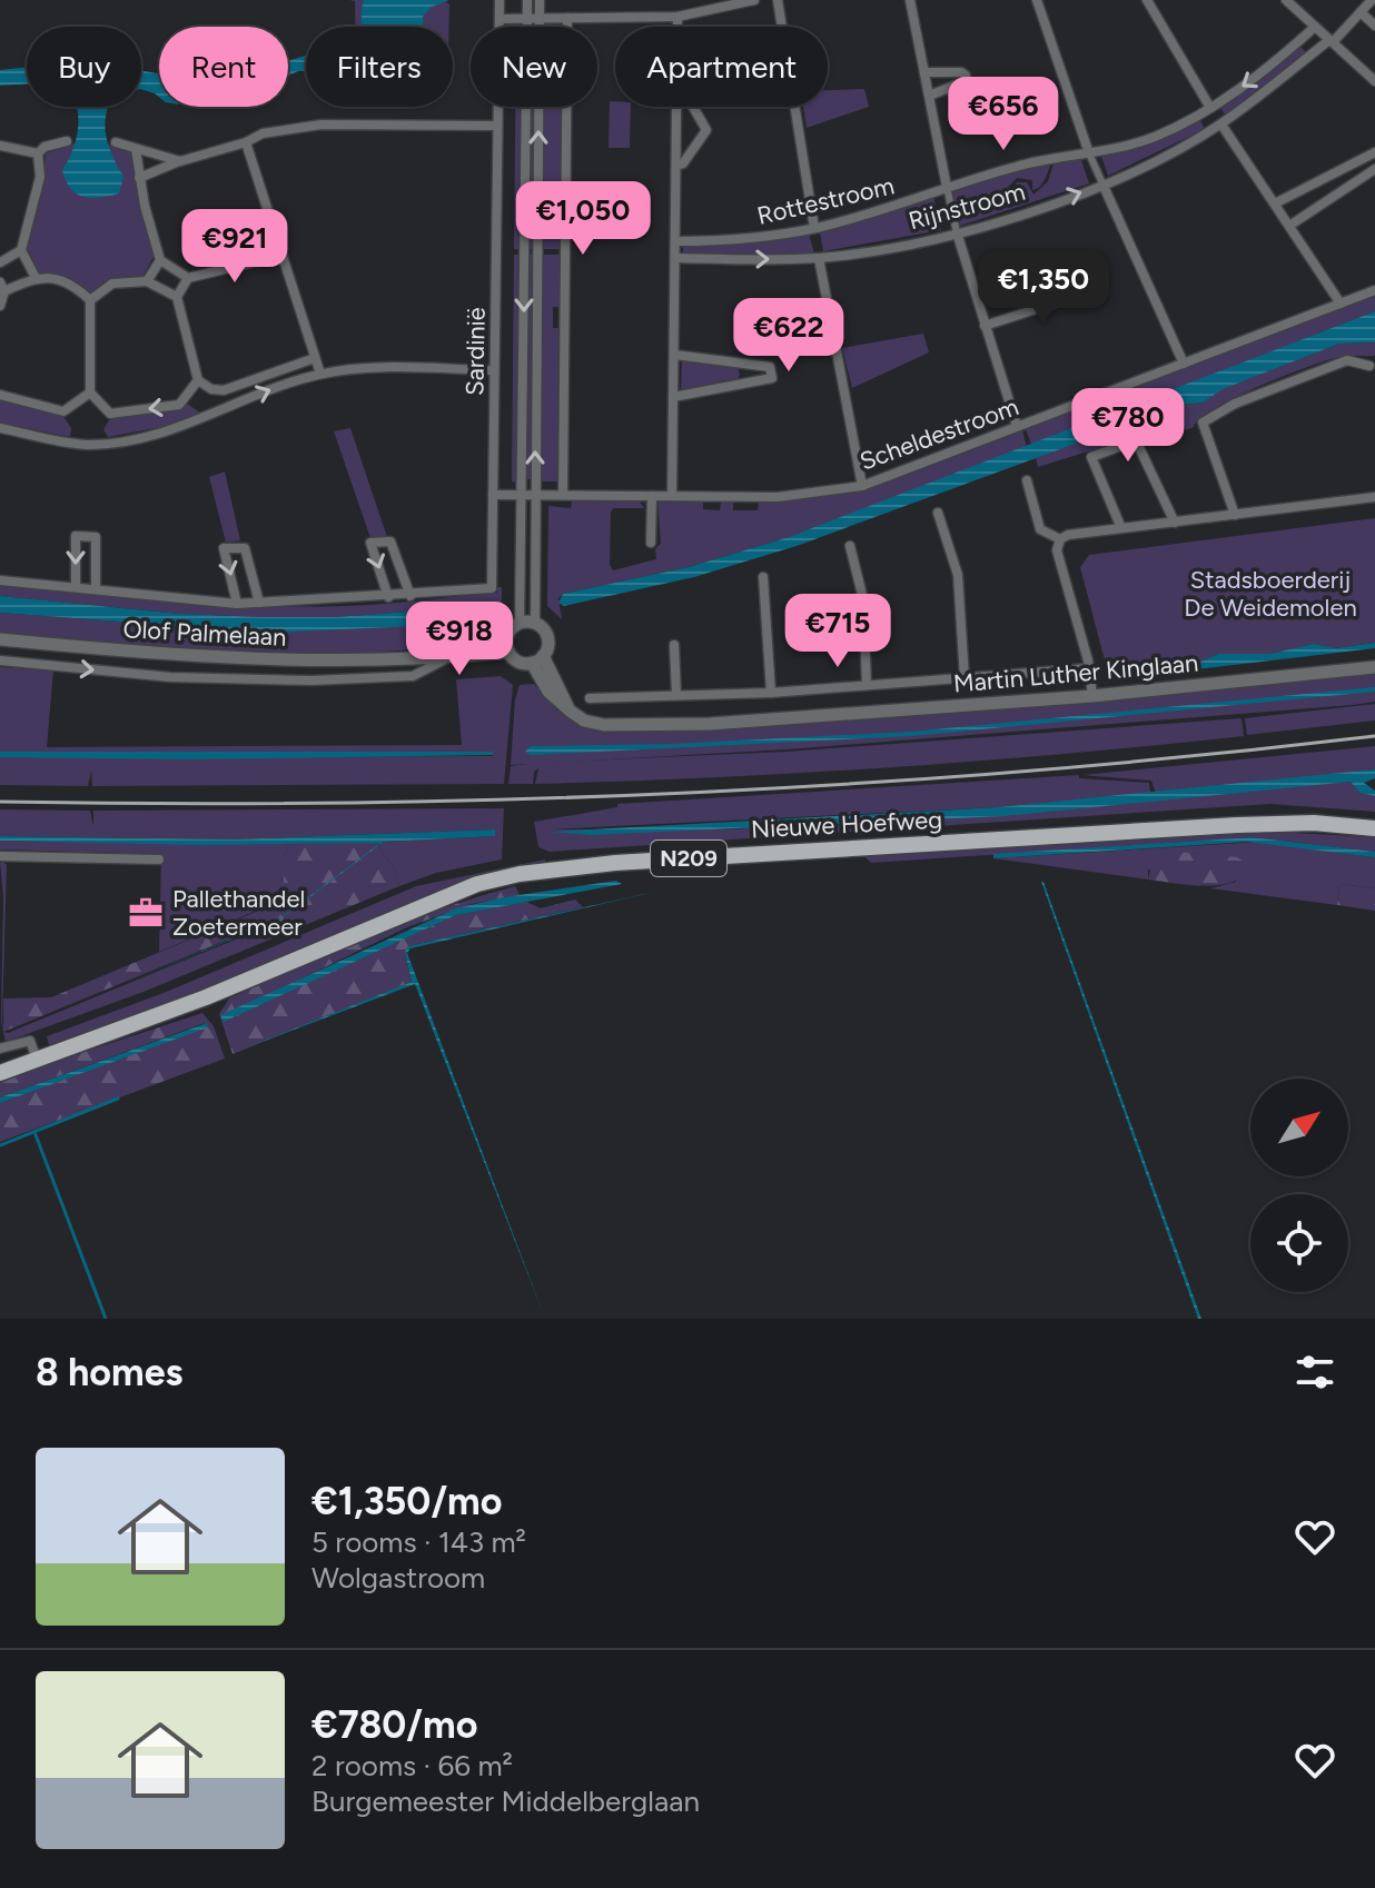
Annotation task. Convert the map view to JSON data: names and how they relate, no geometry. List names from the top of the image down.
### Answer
{
  "streets": {
    "main road": ["Nieuwe Hoefweg", "N209"],
    "street": [
      "Rottestroom",
      "Rijnstroom",
      "Sardinië",
      "Scheldestroom",
      "Olof Palmelaan",
      "Martin Luther Kinglaan"
    ]
  },
  "crossings": [
    ["Sardinië", "Scheldestroom"],
    ["Olof Palmelaan", "Martin Luther Kinglaan"]
  ],
  "one_way": ["Rijnstroom"],
  "parks": ["Stadsboerderij De Weidemolen"],
  "places": {
    "office": ["Pallethandel Zoetermeer"]
  },
  "north": "top right",
  "page": {
    "chip": [
      "Buy",
      "Rent",
      "Filters",
      "New",
      "Apartment"
    ],
    "price": [
      "€656",
      "€1,050",
      "€921",
      "€1,350",
      "€622",
      "€780",
      "€715",
      "€918"
    ],
    "heading": "8 homes",
    "list": [
      {
        "name": "€1,350/mo",
        "note": "5 rooms · 143 m² · Wolgastroom"
      },
      {
        "name": "€780/mo",
        "note": "2 rooms · 66 m² · Burgemeester Middelberglaan"
      }
    ]
  }
}
